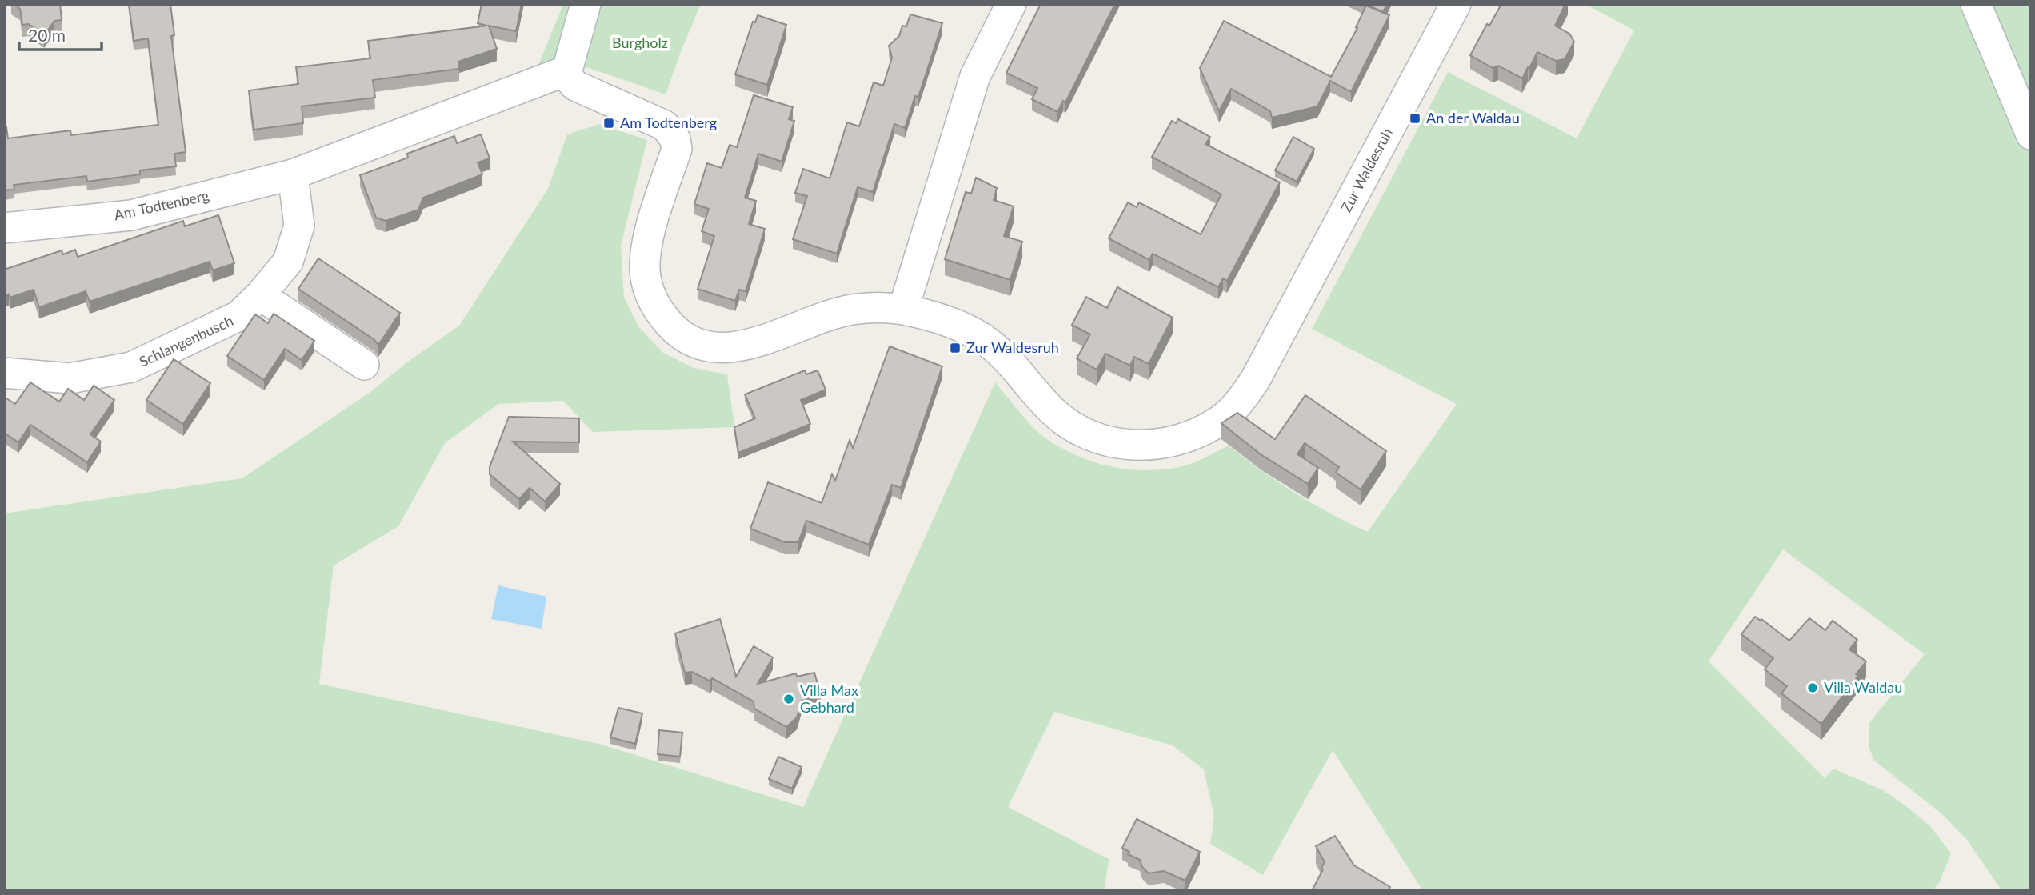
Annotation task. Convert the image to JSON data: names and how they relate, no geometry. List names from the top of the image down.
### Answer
{
  "streets": {
    "street": ["Zur Waldesruh", "Am Todtenberg", "Schlangenbusch"]
  },
  "crossings": [
    ["Zur Waldesruh", "Am Todtenberg"],
    ["Am Todtenberg", "Schlangenbusch"]
  ],
  "parks": ["Burgholz"],
  "places": {
    "transit": ["An der Waldau", "Am Todtenberg", "Zur Waldesruh"],
    "other": ["Villa Waldau", "Villa Max Gebhard"]
  },
  "scale_bar": "20 m"
}
